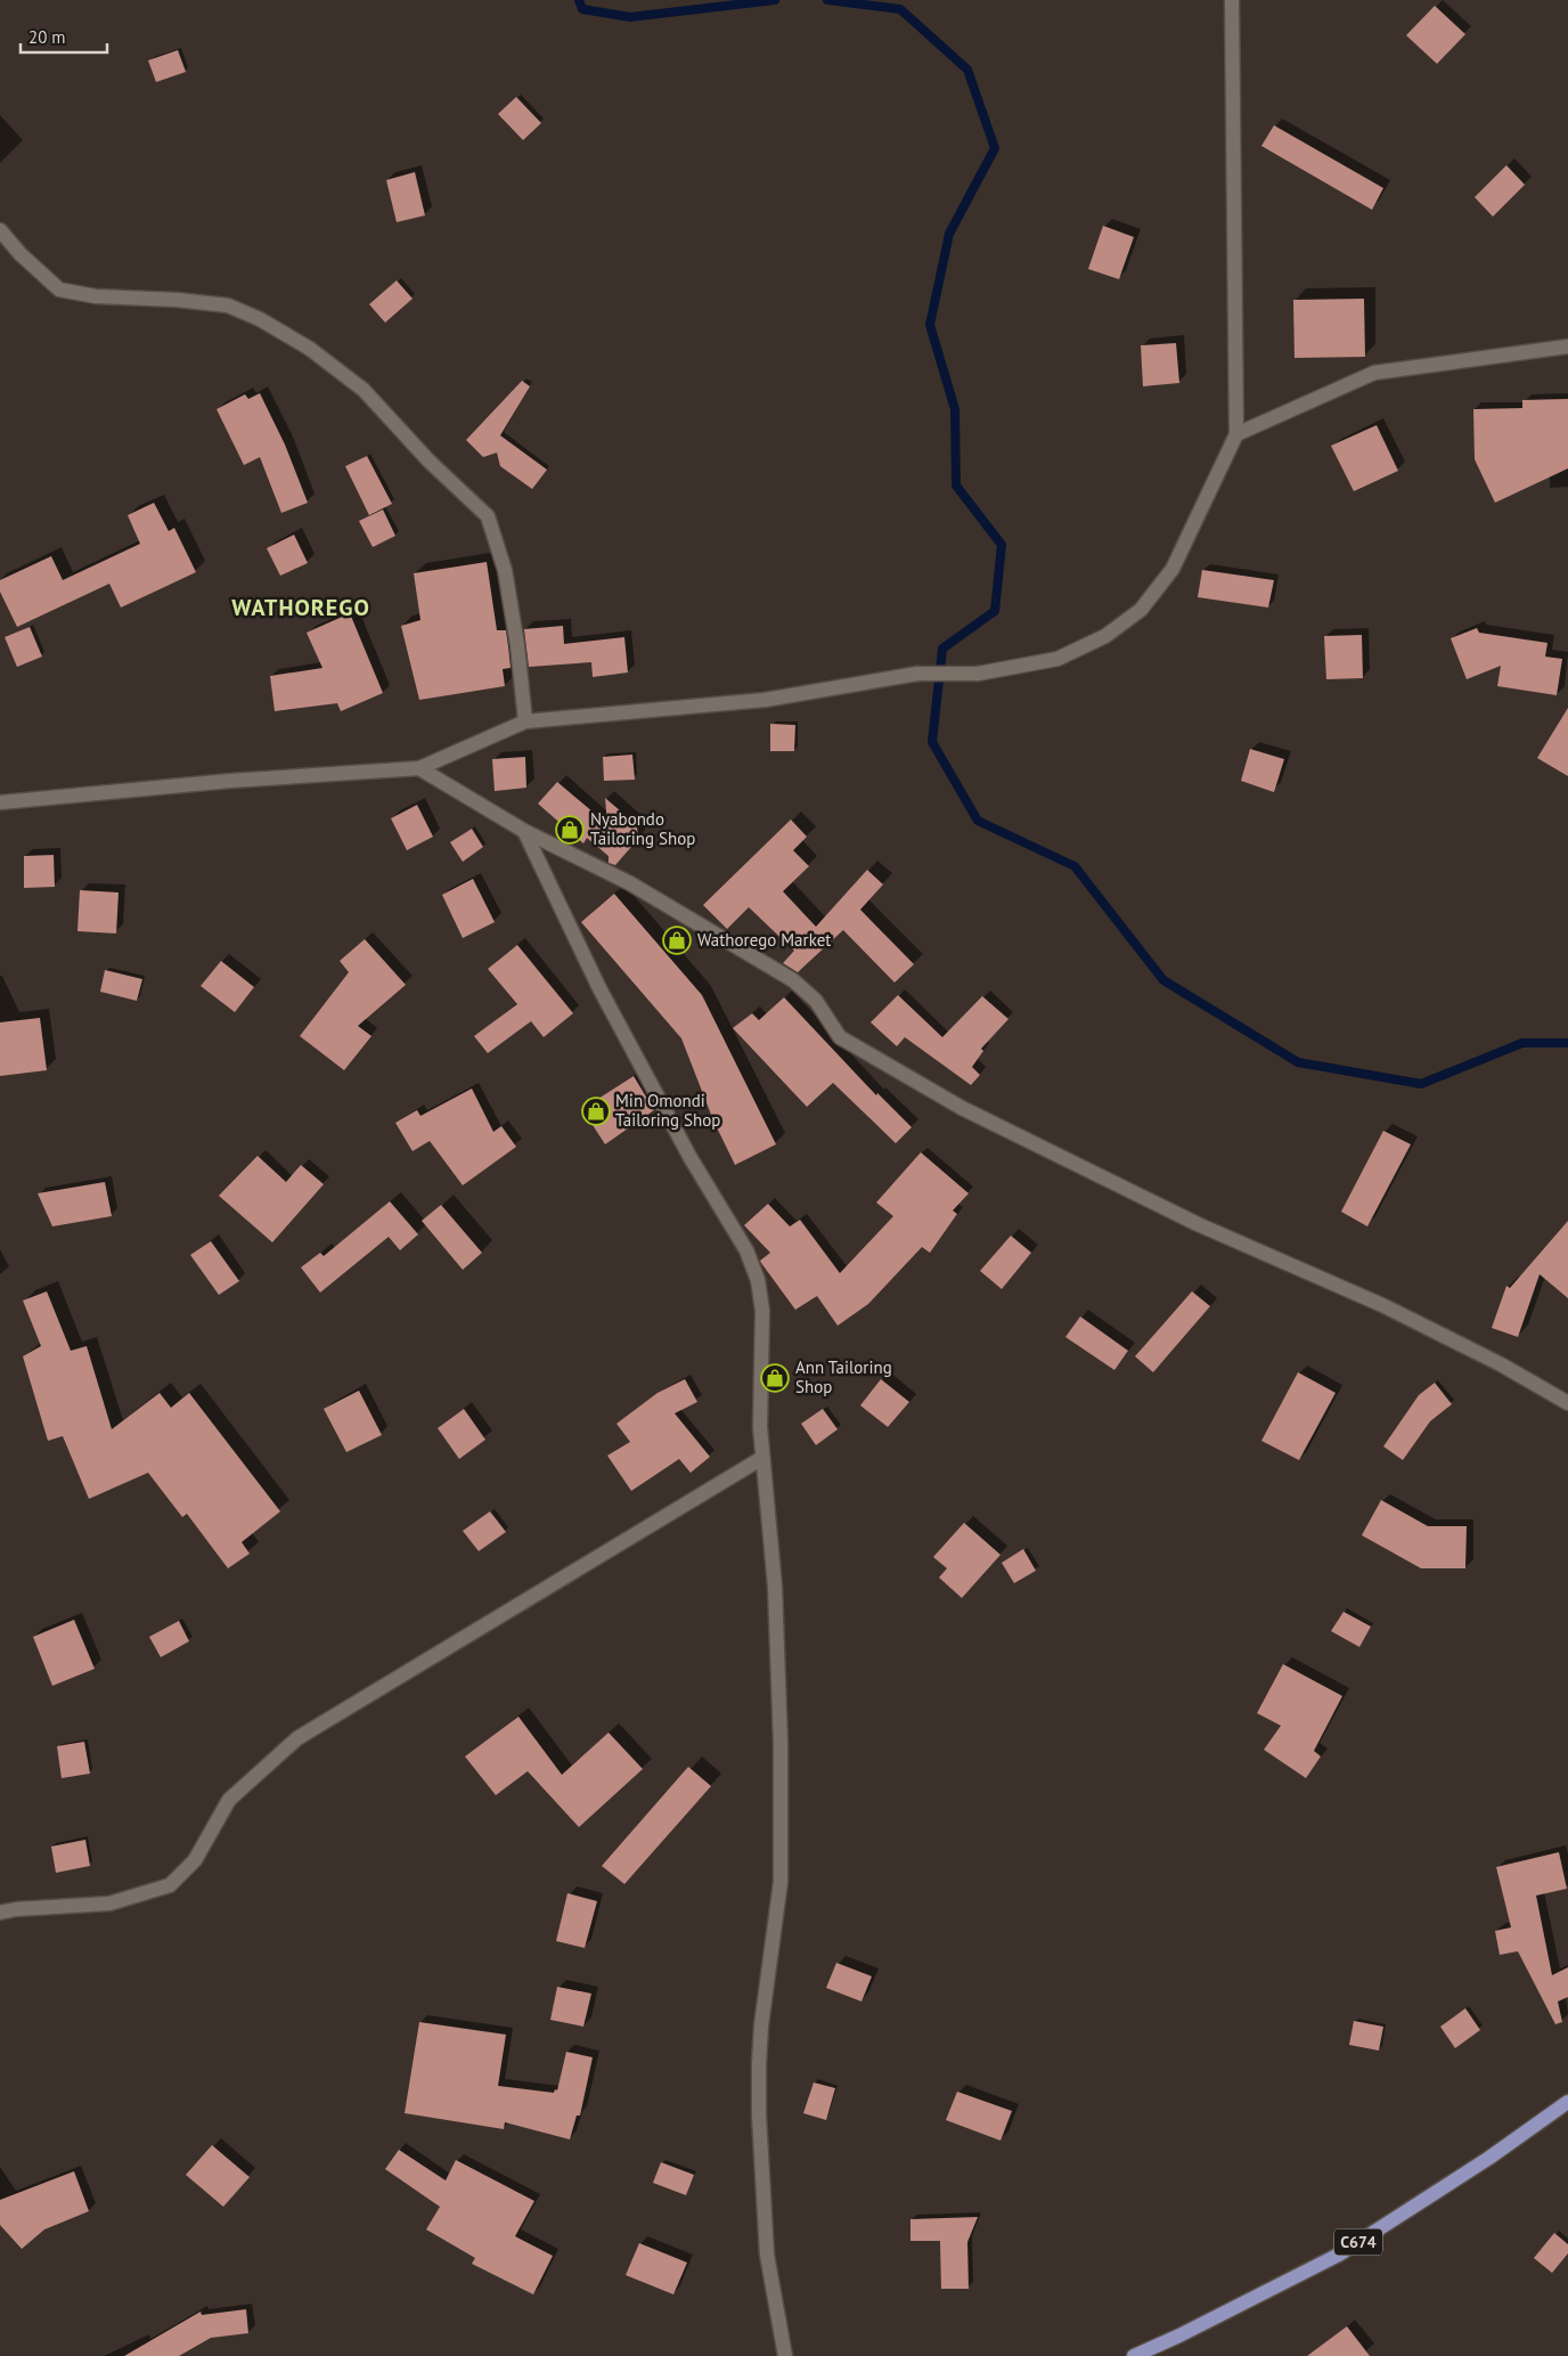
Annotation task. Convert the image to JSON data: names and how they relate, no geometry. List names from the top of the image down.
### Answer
{
  "streets": {
    "main road": ["C674"]
  },
  "districts": ["WATHOREGO"],
  "places": {
    "shop": [
      "Nyabondo Tailoring Shop",
      "Wathorego Market",
      "Min Omondi Tailoring Shop",
      "Ann Tailoring Shop"
    ]
  },
  "scale_bar": "20 m"
}
